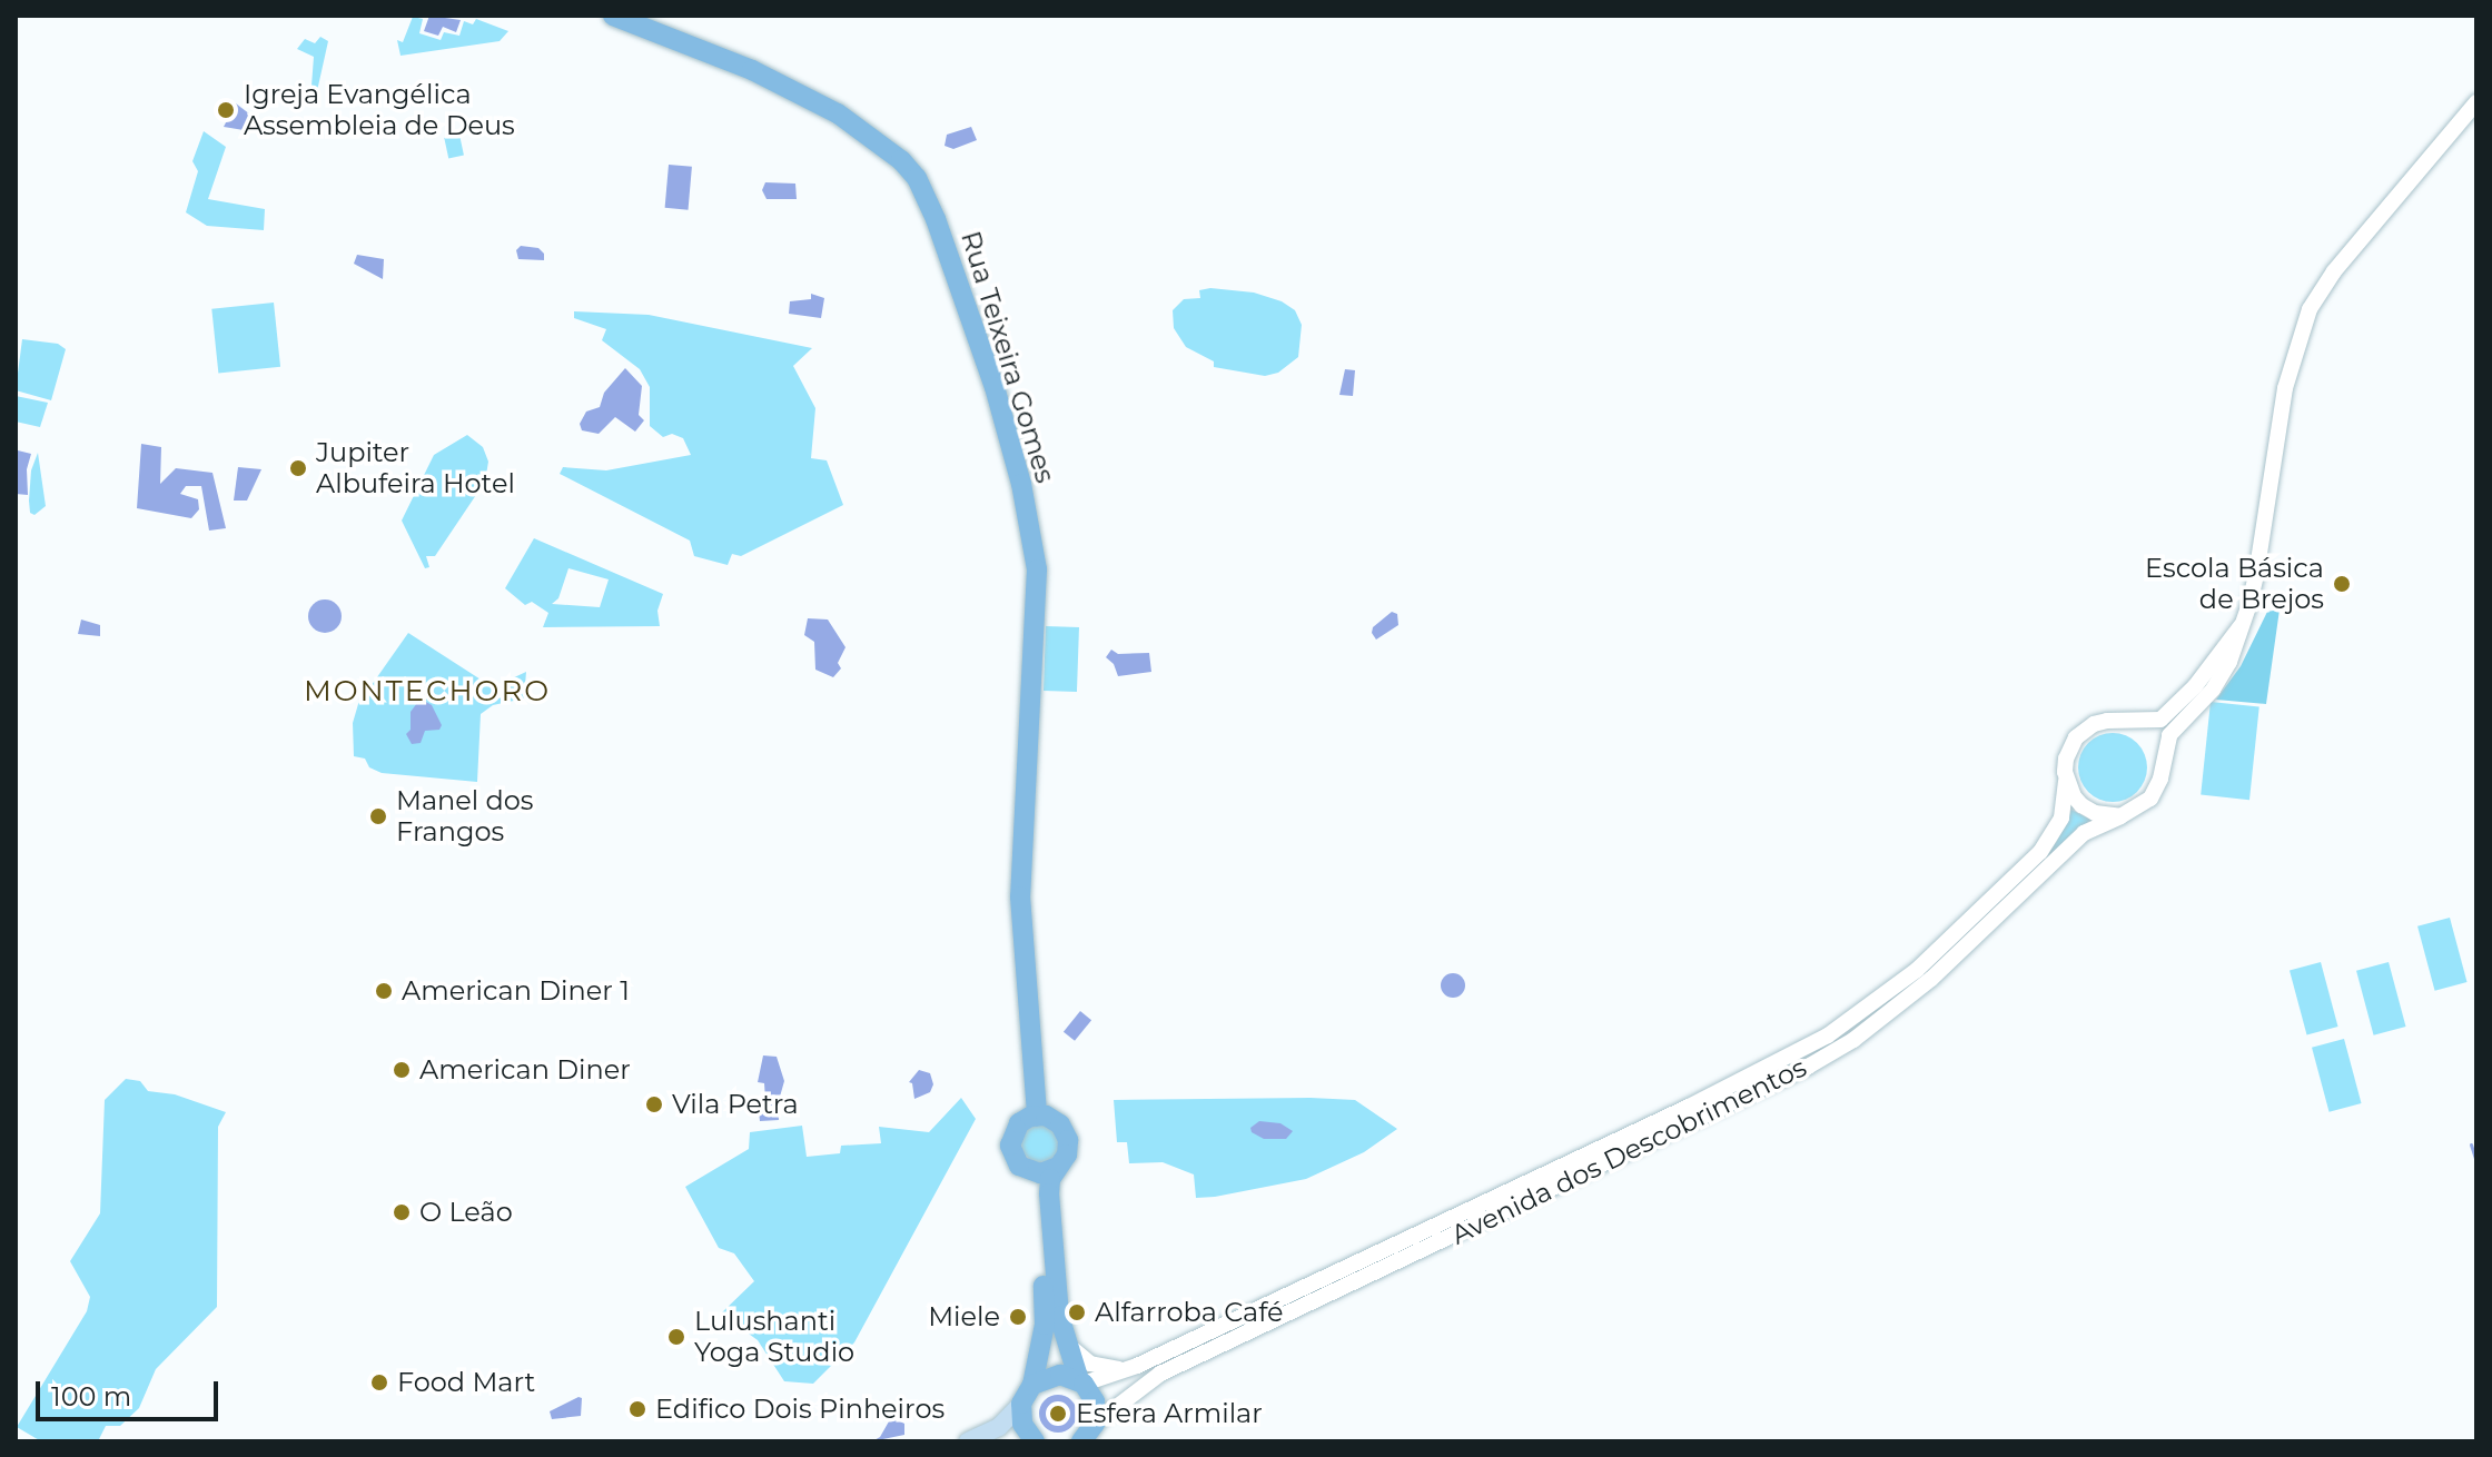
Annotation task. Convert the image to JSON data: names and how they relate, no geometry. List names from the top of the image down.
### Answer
{
  "streets": {
    "main road": ["Rua Teixeira Gomes"],
    "street": ["Avenida dos Descobrimentos"]
  },
  "districts": ["MONTECHORO"],
  "places": [
    "Igreja Evangélica Assembleia de Deus",
    "Jupiter Albufeira Hotel",
    "Escola Básica de Brejos",
    "Manel dos Frangos",
    "American Diner 1",
    "American Diner",
    "Vila Petra",
    "O Leão",
    "Alfarroba Café",
    "Miele",
    "Lulushanti Yoga Studio",
    "Food Mart",
    "Edifico Dois Pinheiros",
    "Esfera Armilar"
  ],
  "scale_bar": "100 m"
}
